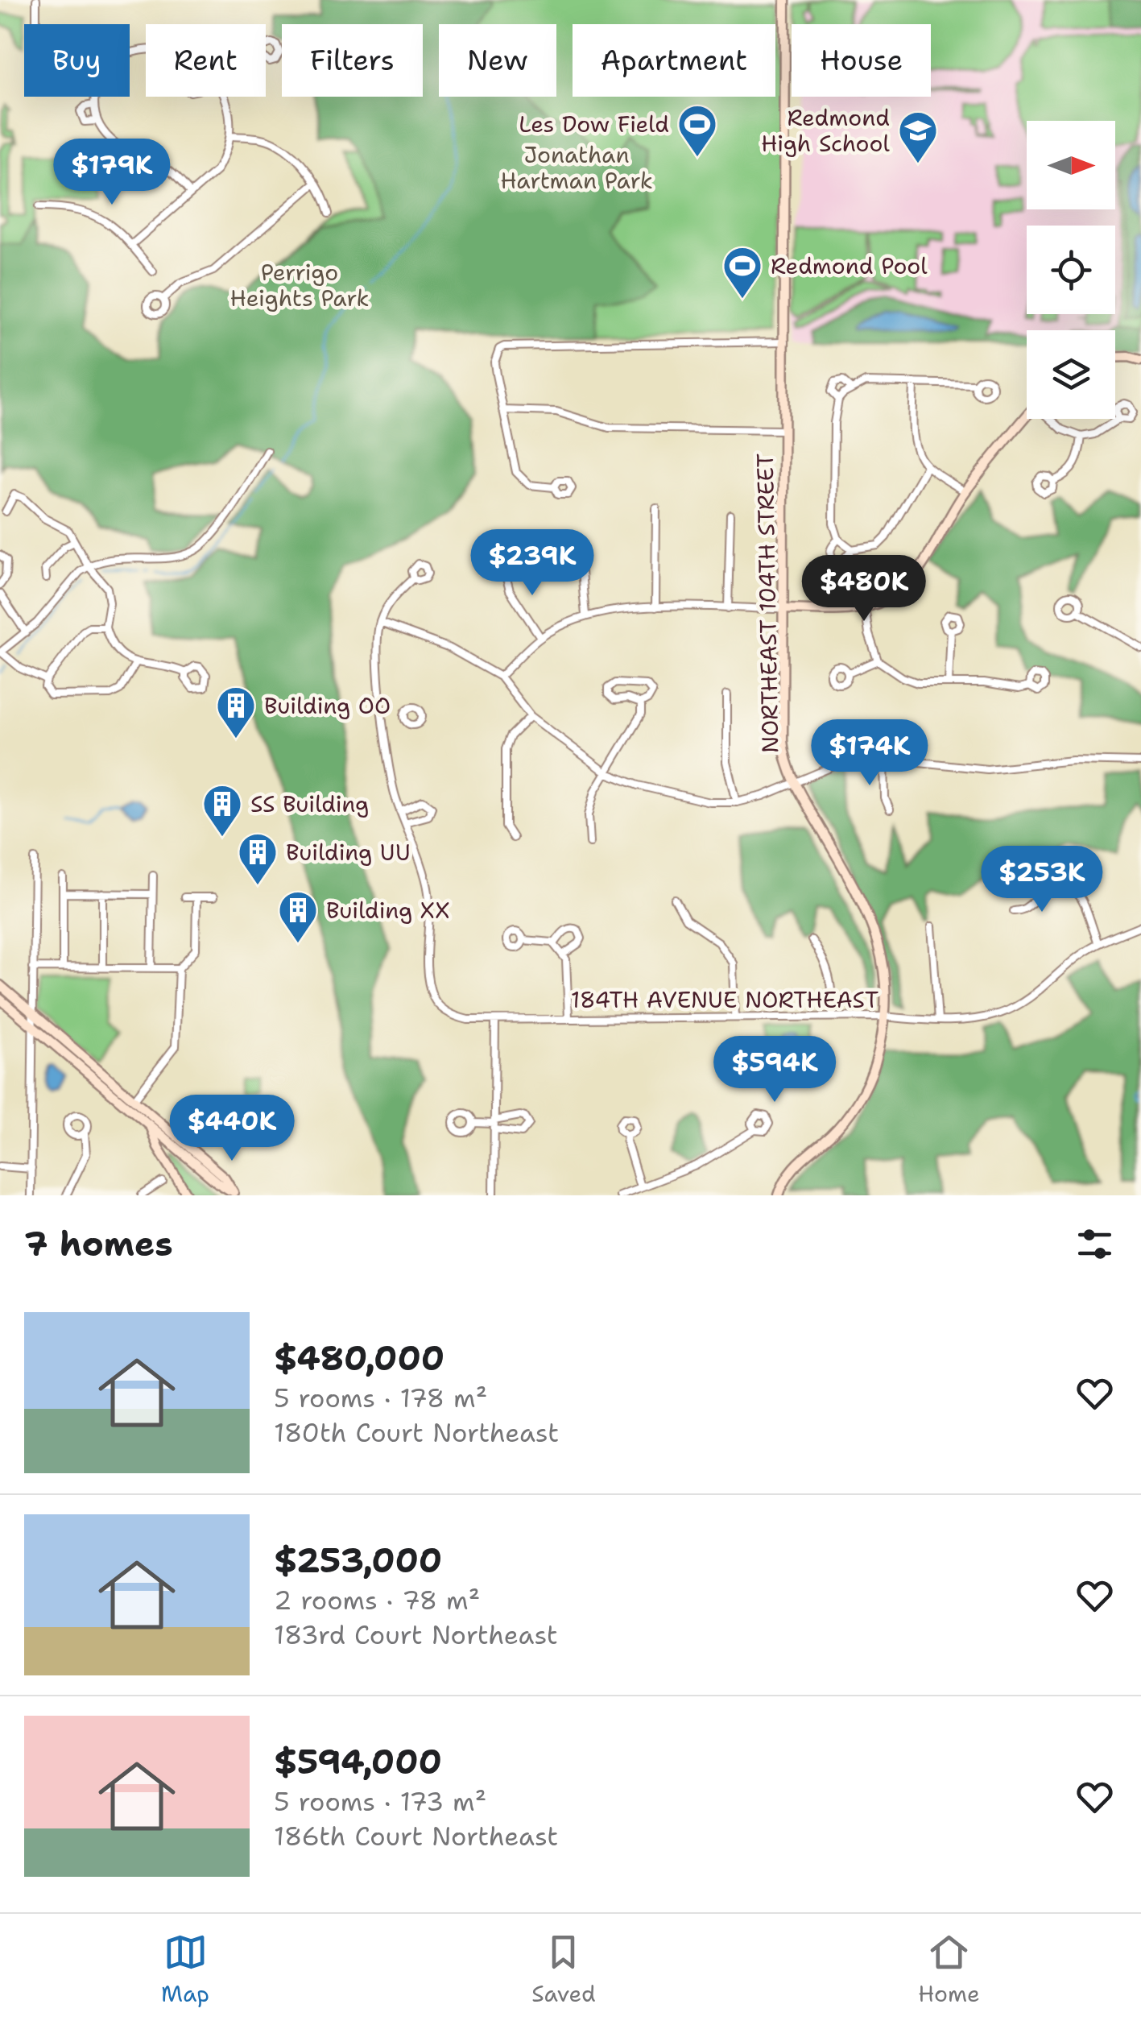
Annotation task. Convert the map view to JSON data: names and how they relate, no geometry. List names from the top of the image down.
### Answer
{
  "streets": {
    "street": ["NORTHEAST 104TH STREET", "184TH AVENUE NORTHEAST"]
  },
  "crossings": [
    ["NORTHEAST 104TH STREET", "184TH AVENUE NORTHEAST"]
  ],
  "parks": ["Jonathan Hartman Park", "Perrigo Heights Park"],
  "places": {
    "sports": ["Les Dow Field", "Redmond Pool"],
    "school or university": ["Redmond High School"],
    "building": [
      "Building OO",
      "SS Building",
      "Building UU",
      "Building XX"
    ]
  },
  "north": "right",
  "page": {
    "chip": [
      "Buy",
      "Rent",
      "Filters",
      "New",
      "Apartment",
      "House"
    ],
    "price": [
      "$179K",
      "$239K",
      "$480K",
      "$174K",
      "$253K",
      "$594K",
      "$440K"
    ],
    "heading": "7 homes",
    "list": [
      {
        "name": "$480,000",
        "note": "5 rooms · 178 m² · 180th Court Northeast"
      },
      {
        "name": "$253,000",
        "note": "2 rooms · 78 m² · 183rd Court Northeast"
      },
      {
        "name": "$594,000",
        "note": "5 rooms · 173 m² · 186th Court Northeast"
      }
    ],
    "tabs": ["Map", "Saved", "Home"]
  }
}
